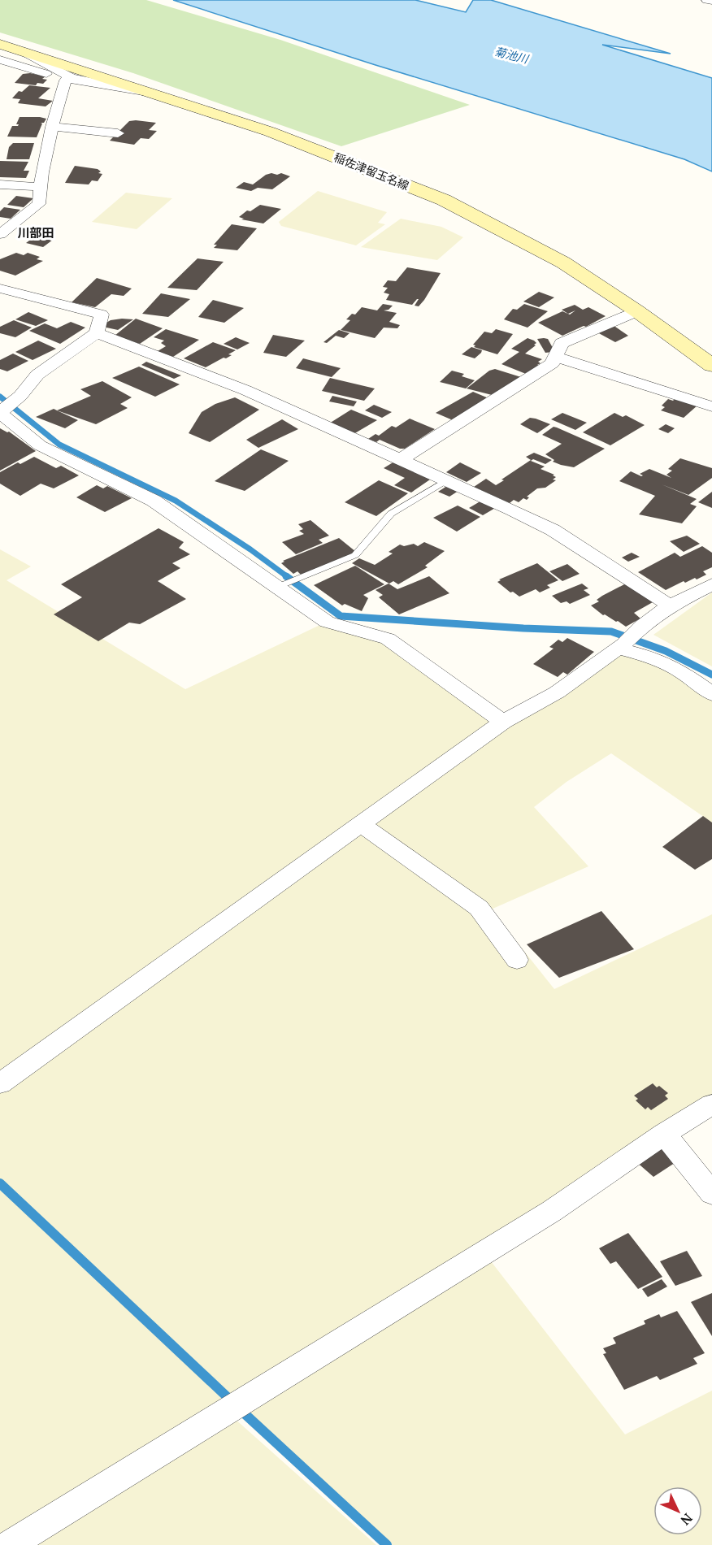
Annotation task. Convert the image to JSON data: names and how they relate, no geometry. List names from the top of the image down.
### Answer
{
  "streets": {
    "main road": ["稲佐津留玉名線"]
  },
  "districts": ["川部田"],
  "water": ["菊池川"],
  "north": "bottom right"
}
